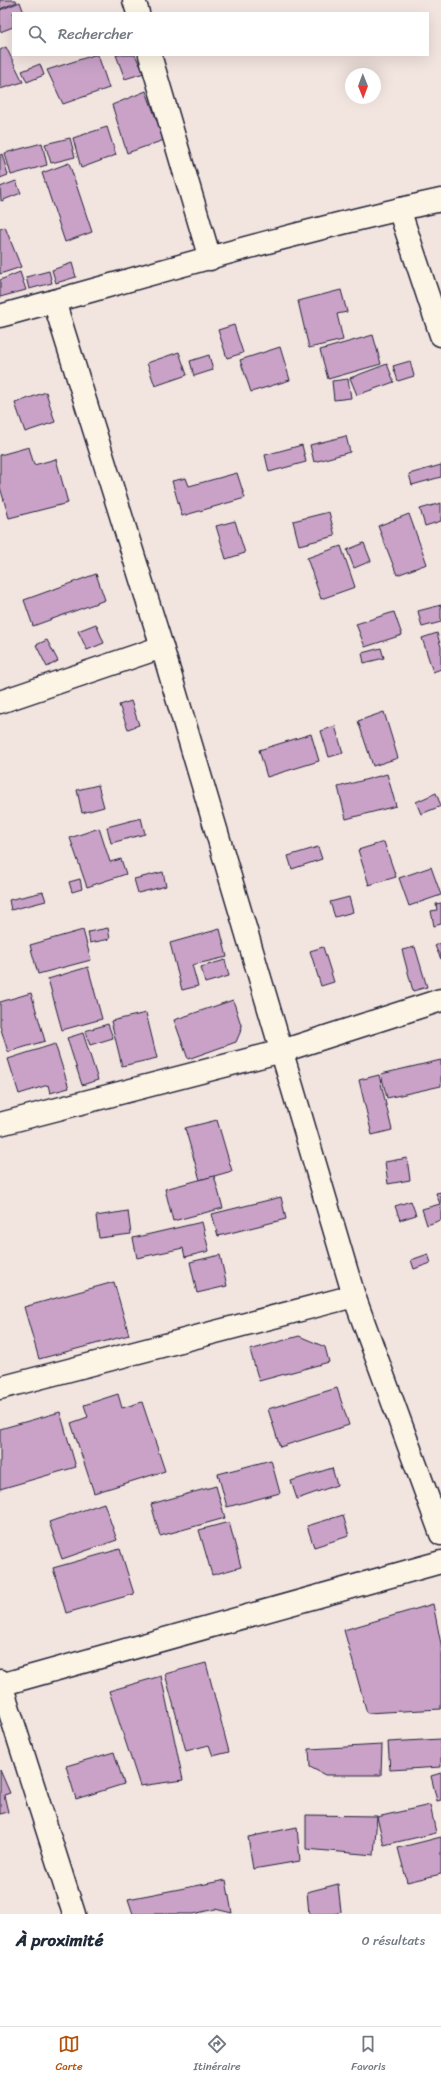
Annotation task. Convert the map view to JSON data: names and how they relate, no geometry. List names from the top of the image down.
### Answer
{
  "north": "bottom",
  "page": {
    "search": "Rechercher",
    "heading": ["À proximité", "0 résultats"],
    "nav": ["Carte", "Itinéraire", "Favoris"]
  }
}
